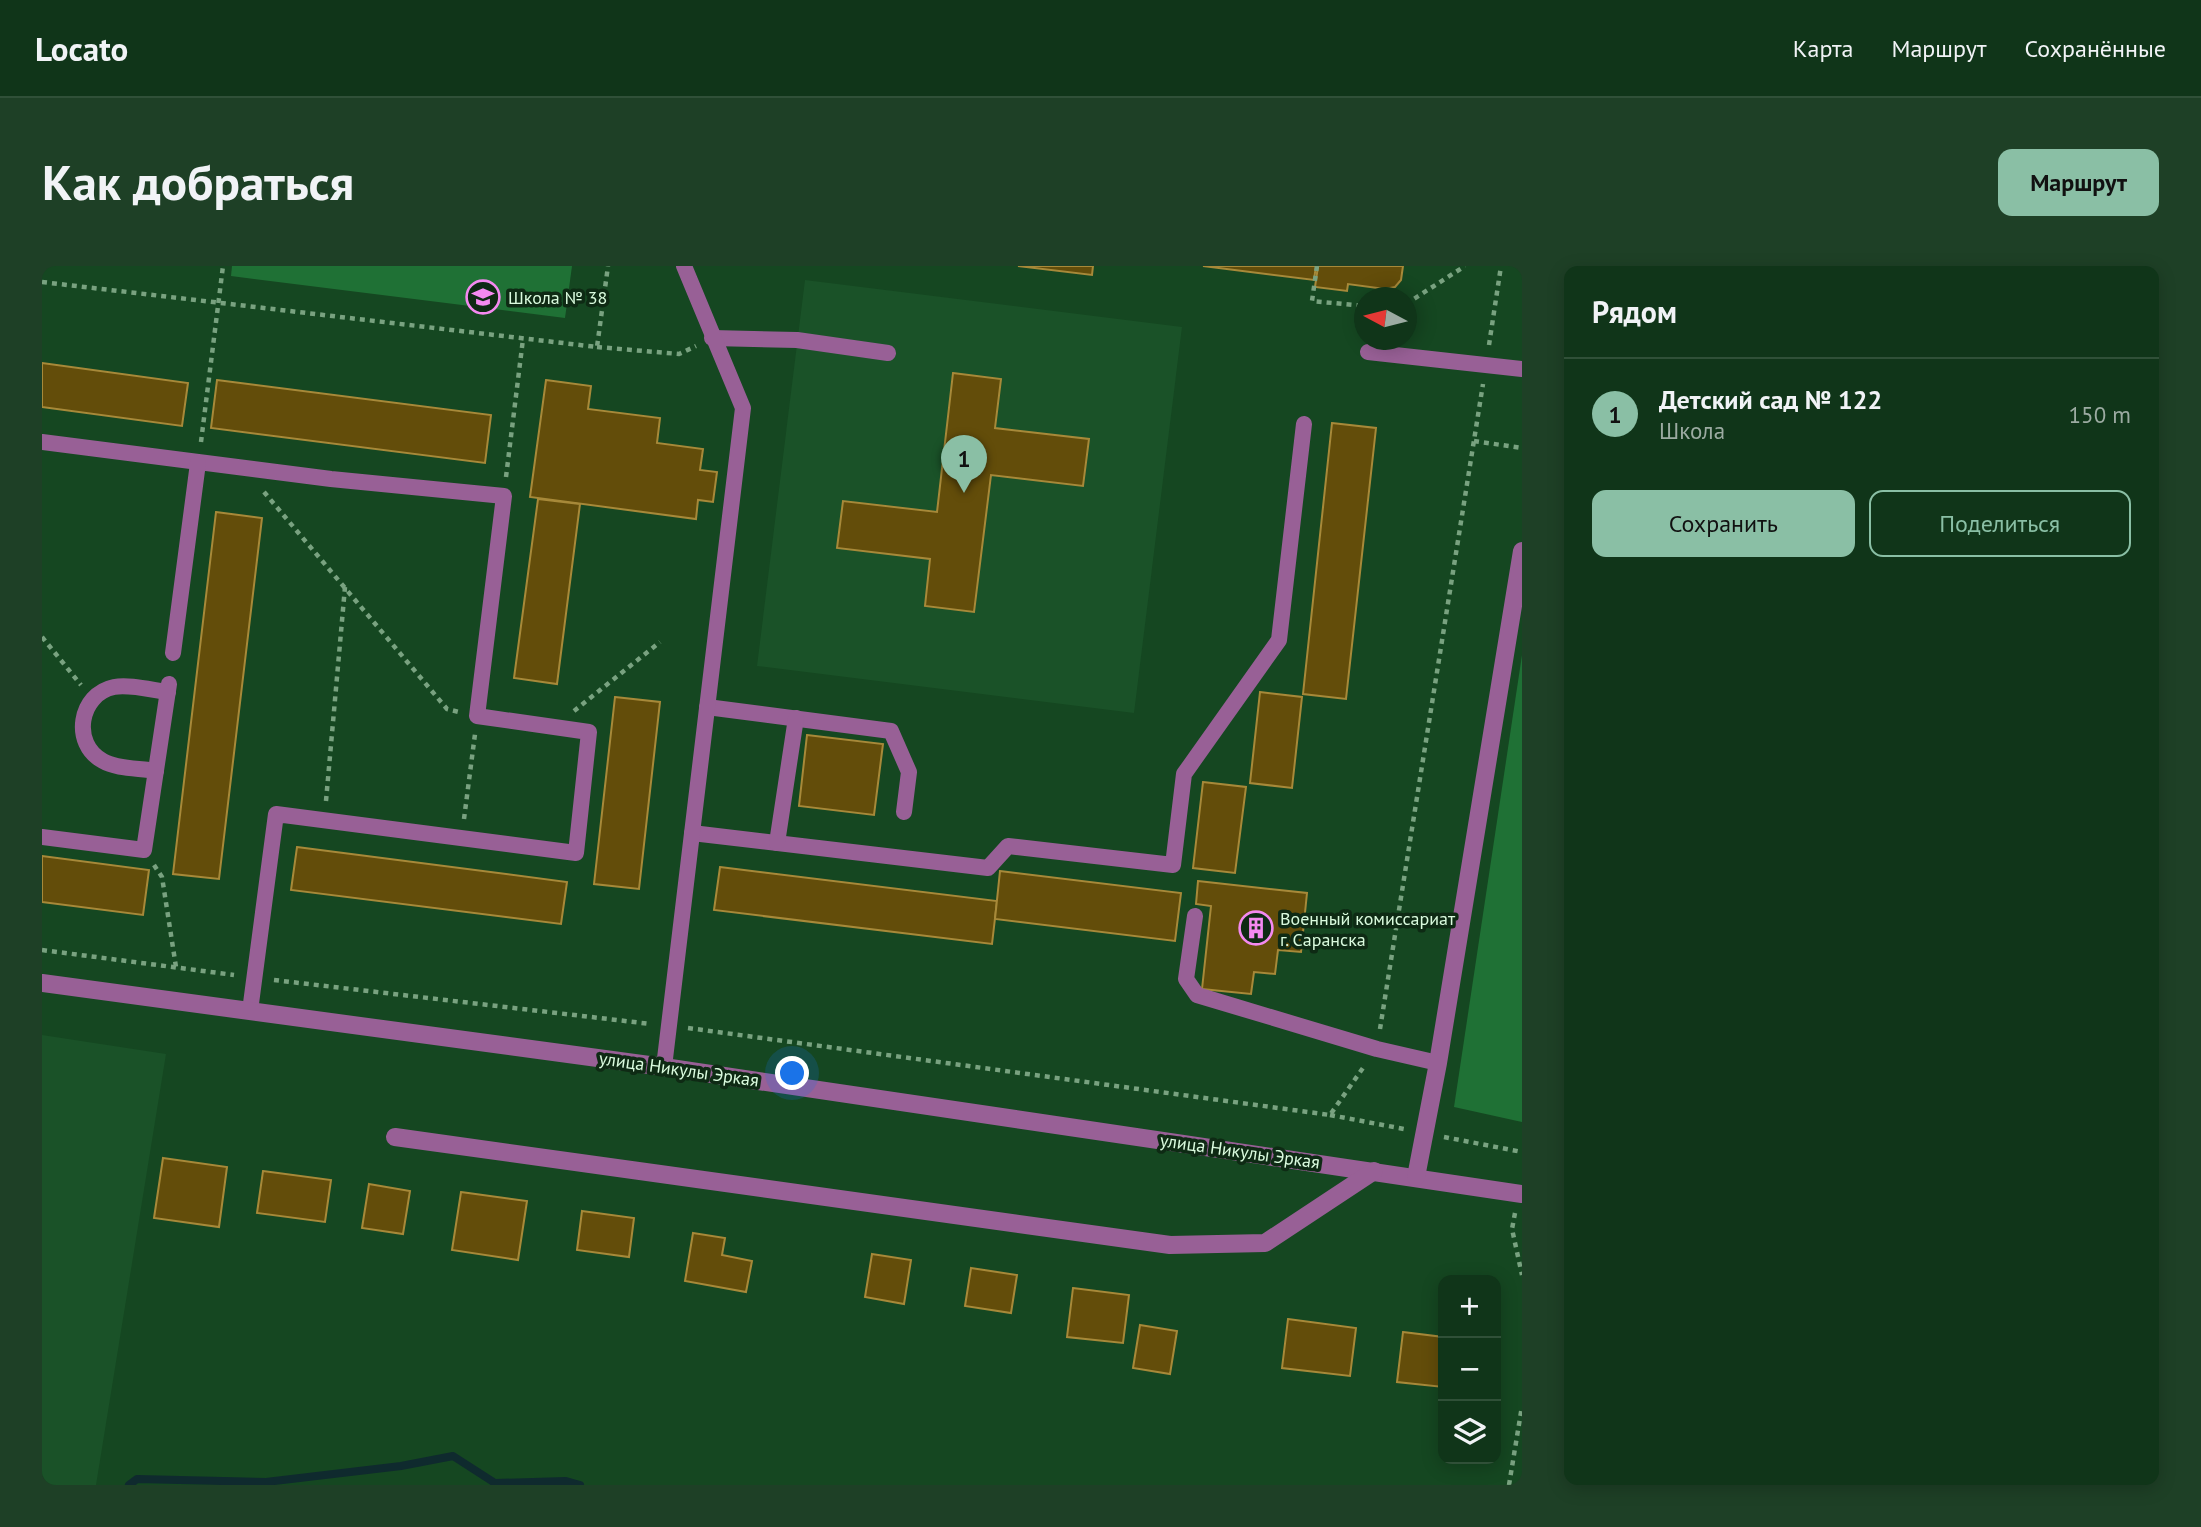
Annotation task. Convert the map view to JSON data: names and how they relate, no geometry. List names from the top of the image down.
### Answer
{
  "streets": {
    "street": ["улица Никулы Эркая"]
  },
  "places": {
    "school or university": ["Школа № 38"],
    "building": ["Военный комиссариат г. Саранска"]
  },
  "north": "left",
  "page": {
    "header": "Locato",
    "nav": ["Карта", "Маршрут", "Сохранённые"],
    "buttons": [
      "Маршрут",
      ["Сохранить", "Поделиться"]
    ],
    "title": "Как добраться",
    "heading": "Рядом",
    "list": [
      {
        "mark": "1",
        "name": "Детский сад № 122",
        "note": "Школа",
        "value": "150 m"
      }
    ],
    "pins": "1",
    "map_buttons": ["+", "−"]
  }
}
